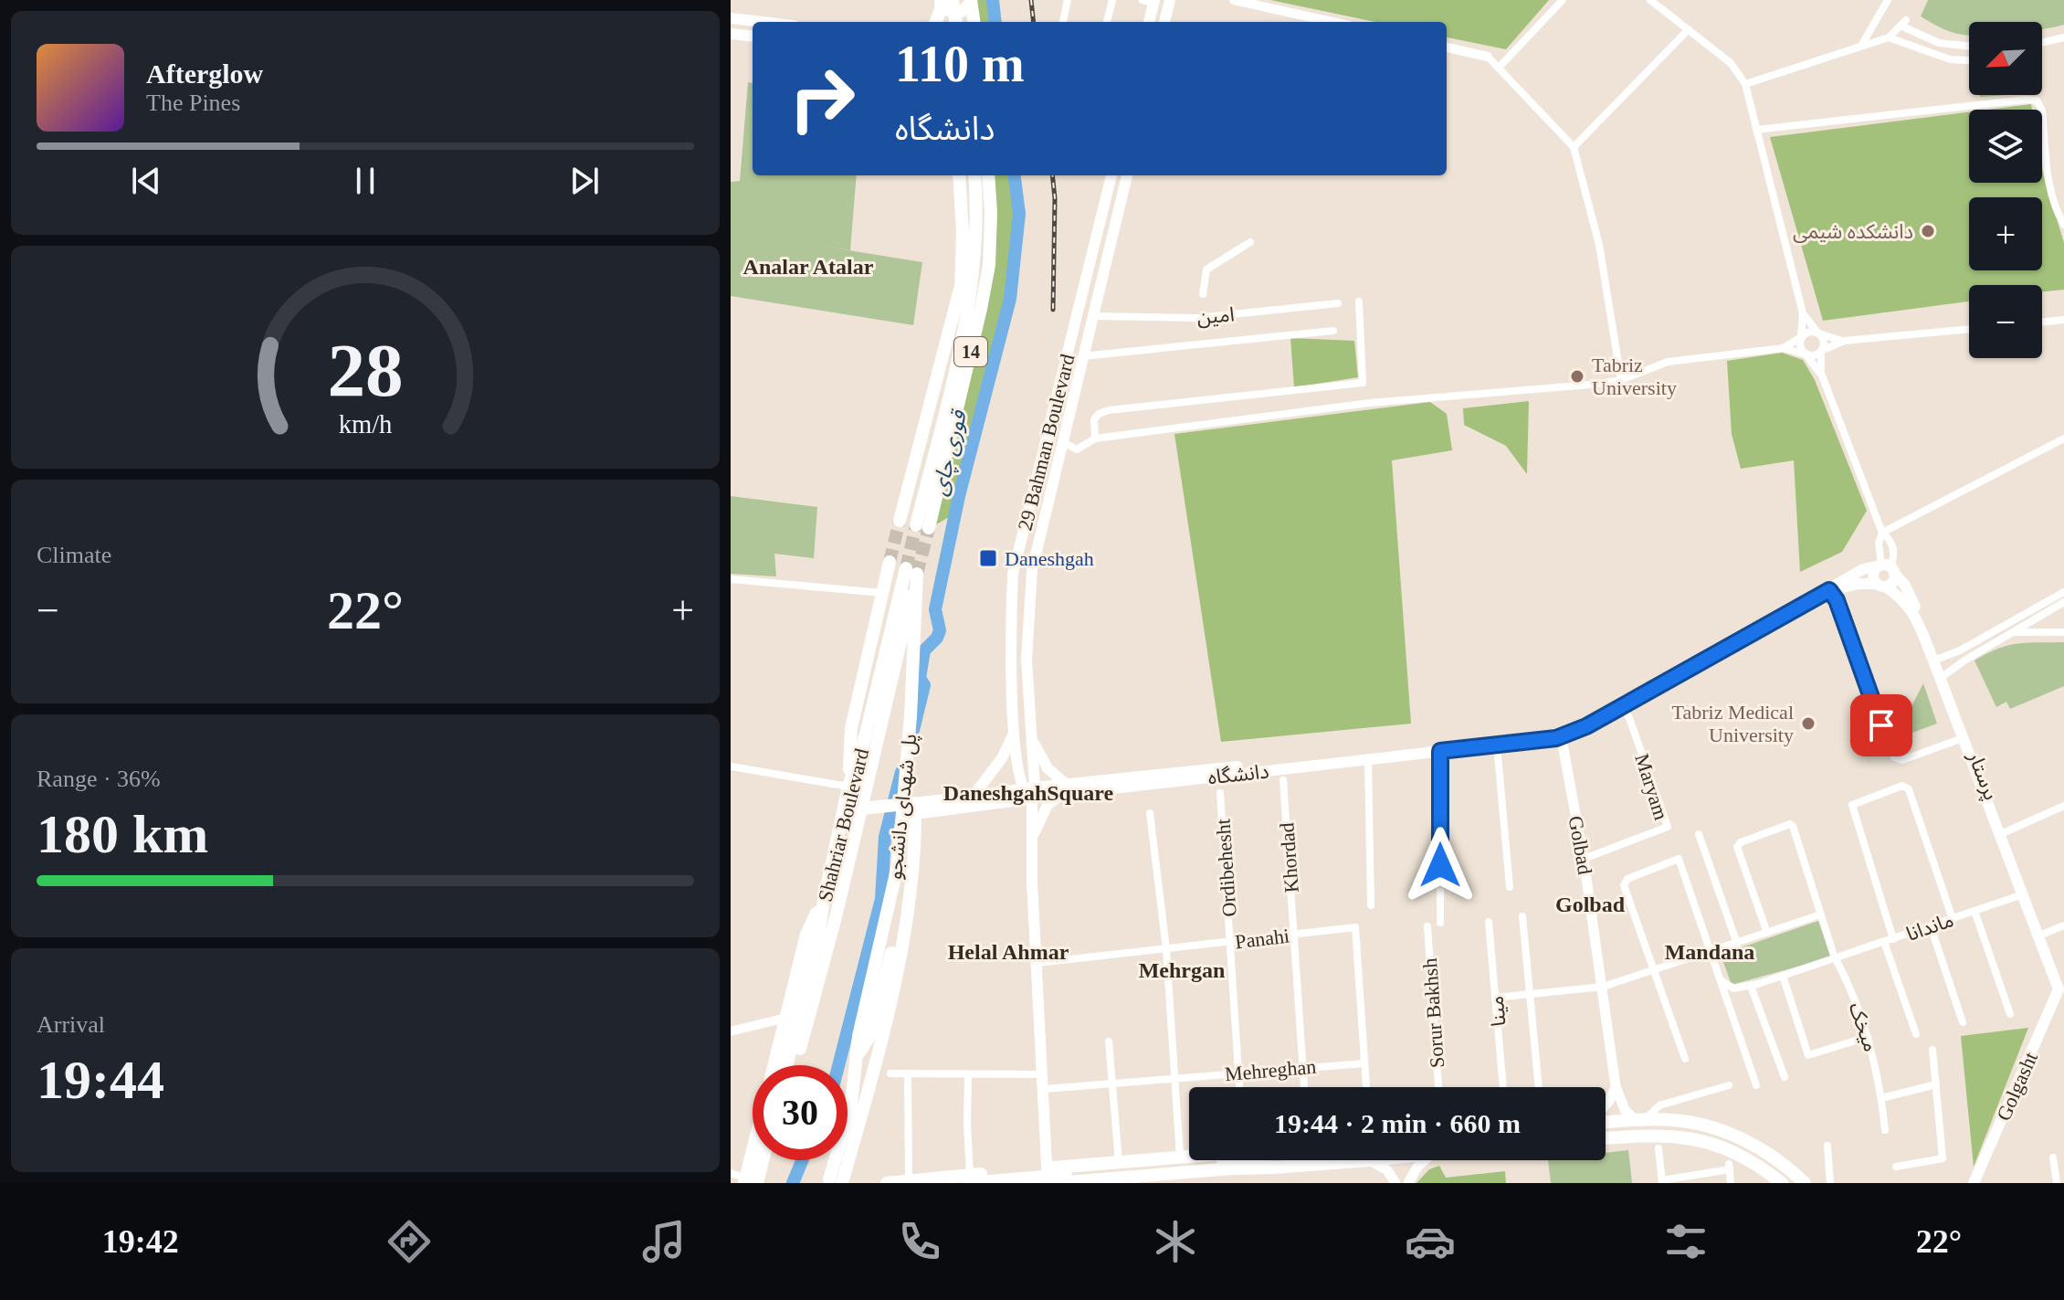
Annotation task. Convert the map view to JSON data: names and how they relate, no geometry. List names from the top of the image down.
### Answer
{
  "streets": {
    "highway": ["14", "پل شهدای دانشجو", "Shahriar Boulevard"],
    "main road": [
      "29 Bahman Boulevard",
      "دانشگاه",
      "پرستار",
      "Golbad",
      "Golgasht"
    ],
    "street": [
      "امین",
      "Maryam",
      "Khordad",
      "Ordibehesht",
      "ماندانا",
      "Panahi",
      "مینا",
      "Sorur Bakhsh",
      "میخک",
      "Mehreghan"
    ]
  },
  "crossings": [
    ["29 Bahman Boulevard", "دانشگاه"],
    ["دانشگاه", "پرستار"],
    ["دانشگاه", "Maryam"],
    ["دانشگاه", "Golbad"],
    ["پرستار", "ماندانا"],
    ["پرستار", "Golgasht"],
    ["Maryam", "Golbad"],
    ["پل شهدای دانشجو", "Shahriar Boulevard"],
    ["Khordad", "Panahi"],
    ["Khordad", "Mehreghan"],
    ["Ordibehesht", "Panahi"],
    ["Ordibehesht", "Mehreghan"],
    ["ماندانا", "میخک"],
    ["Panahi", "Mehreghan"]
  ],
  "districts": [
    "Analar Atalar",
    "DaneshgahSquare",
    "Golbad",
    "Helal Ahmar",
    "Mandana",
    "Mehrgan"
  ],
  "water": ["قوری چای"],
  "places": {
    "other": ["دانشکده شیمی", "Tabriz University", "Tabriz Medical University"],
    "transit": ["Daneshgah"]
  },
  "north": "bottom left",
  "page": {
    "map_buttons": ["+", "−"],
    "turn": ["110 m", "دانشگاه"],
    "song": ["Afterglow", "The Pines"],
    "tile": [
      "Climate",
      ["Range · 36%", "180 km"],
      ["Arrival", "19:44"]
    ],
    "heat": ["−", "22°", "+"],
    "limit": "30",
    "trip": "19:44 · 2 min · 660 m",
    "tabs": ["19:42", "22°"],
    "gauge": ["28", "km/h"]
  }
}
